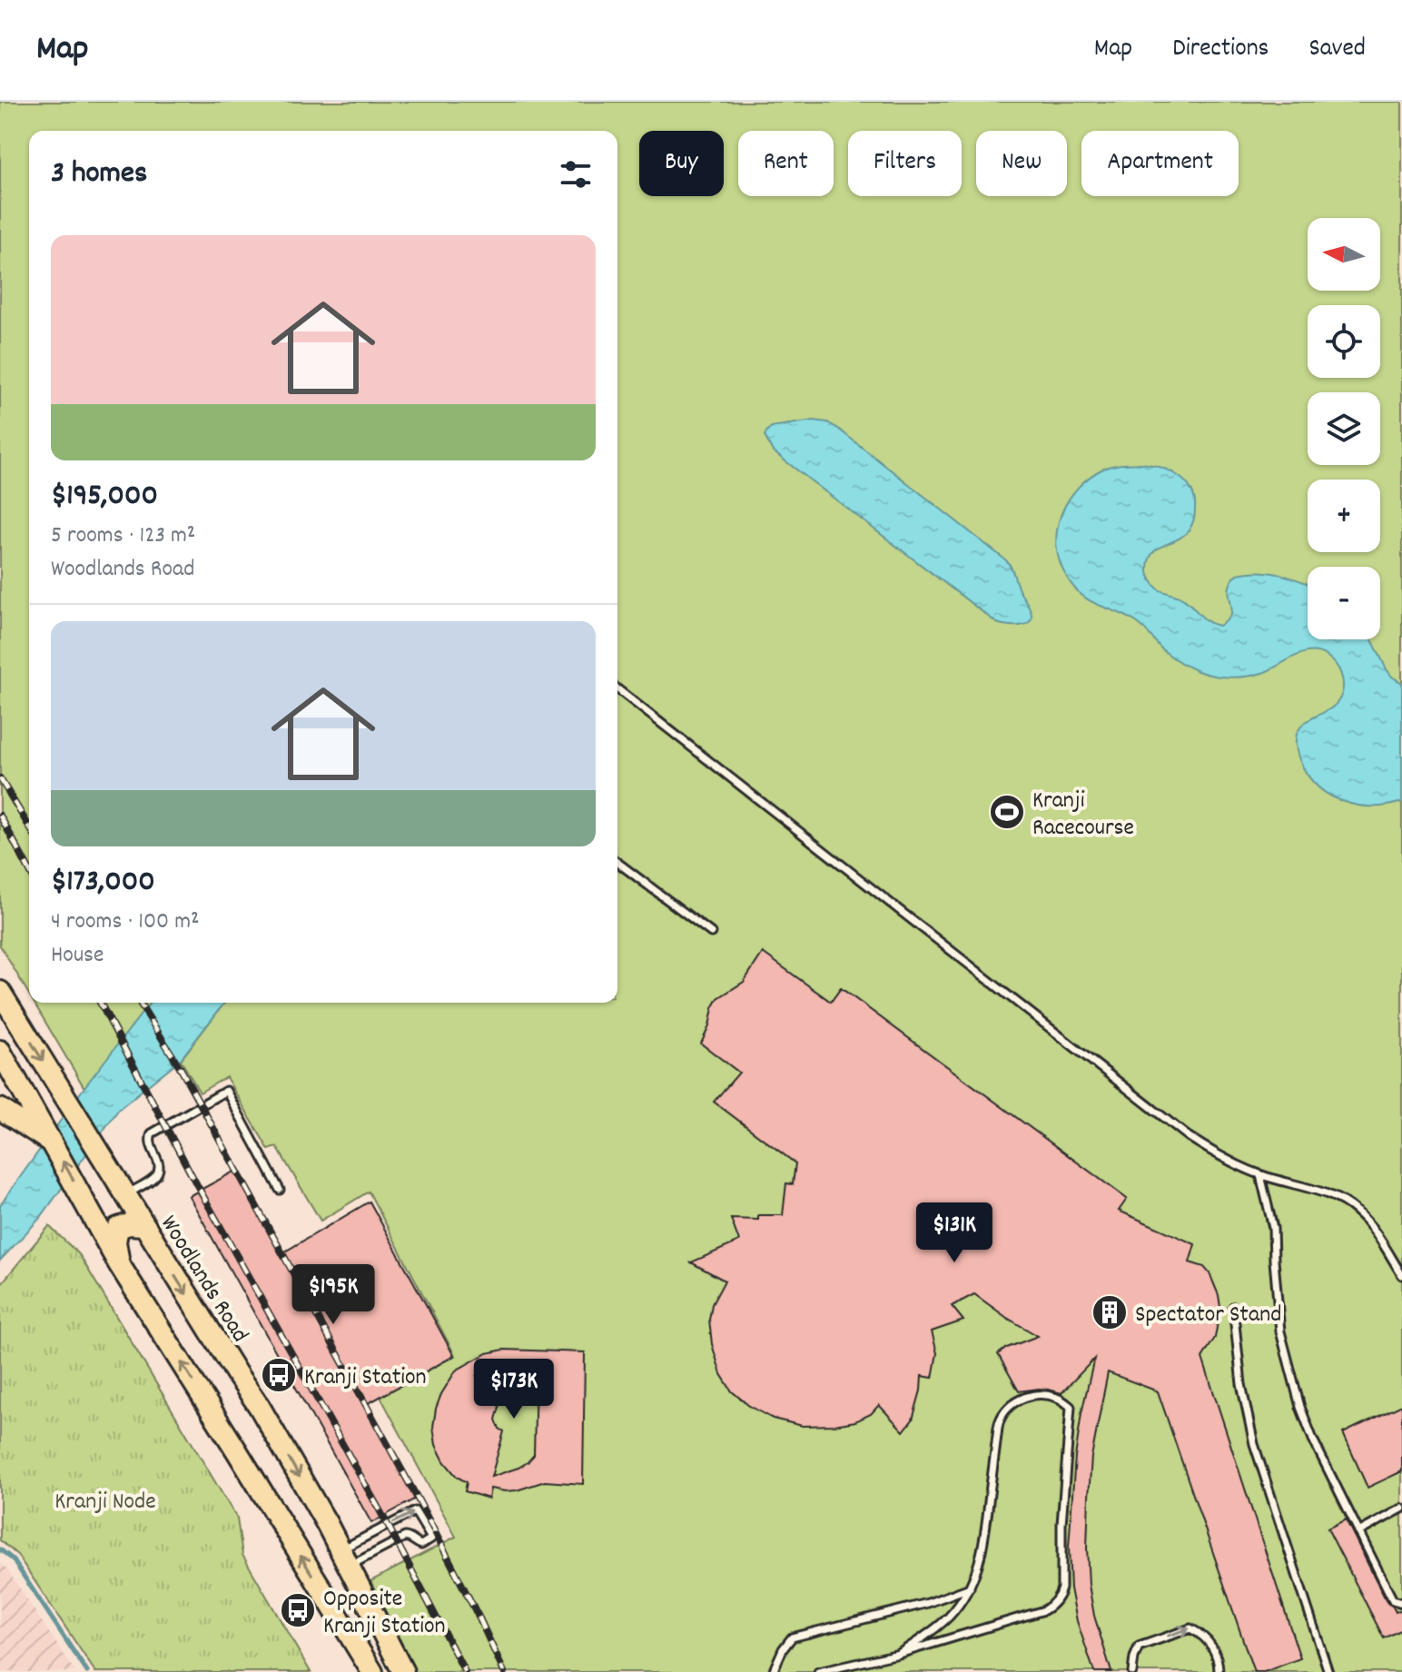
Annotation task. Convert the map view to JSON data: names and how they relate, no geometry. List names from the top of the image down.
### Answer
{
  "streets": {
    "main road": ["Woodlands Road"]
  },
  "parks": ["Kranji Node"],
  "places": {
    "sports": ["Kranji Racecourse"],
    "building": ["Spectator Stand"],
    "bus stop": ["Kranji Station", "Opposite Kranji Station"]
  },
  "north": "left",
  "page": {
    "header": "Map",
    "nav": ["Map", "Directions", "Saved"],
    "chip": [
      "Buy",
      "Rent",
      "Filters",
      "New",
      "Apartment"
    ],
    "heading": "3 homes",
    "map_buttons": ["+", "−"],
    "list": [
      {
        "name": "$195,000",
        "note": "5 rooms · 123 m² · Woodlands Road"
      },
      {
        "name": "$173,000",
        "note": "4 rooms · 100 m² · House"
      }
    ],
    "price": ["$131K", "$195K", "$173K"]
  }
}
